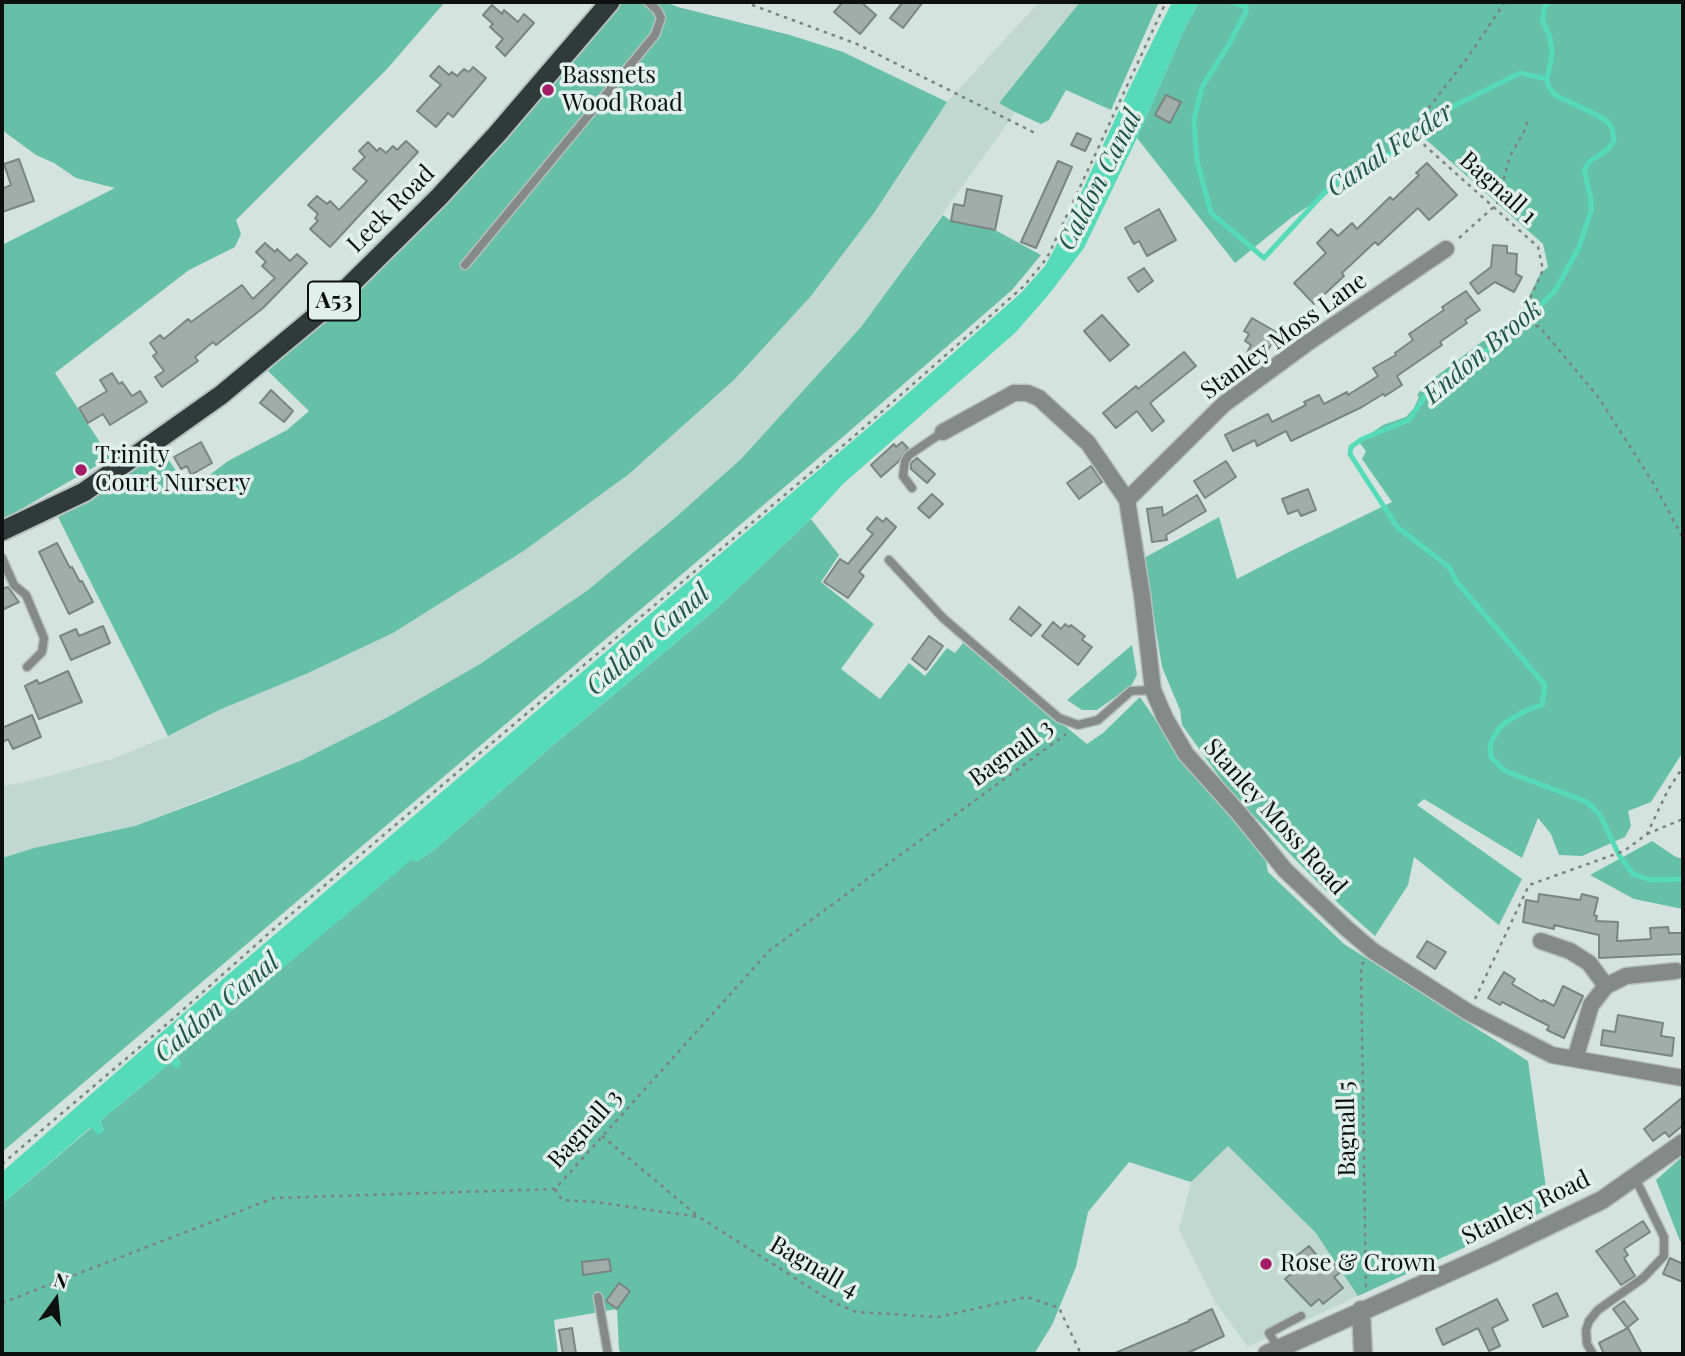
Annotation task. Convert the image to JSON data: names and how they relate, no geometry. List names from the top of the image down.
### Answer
{
  "streets": {
    "highway": ["Leek Road", "A53"],
    "street": ["Stanley Moss Lane", "Stanley Moss Road", "Stanley Road"],
    "path": [
      "Bagnall 1",
      "Bagnall 3",
      "Bagnall 5",
      "Bagnall 4"
    ]
  },
  "crossings": [
    ["Stanley Moss Lane", "Stanley Moss Road"],
    ["Bagnall 3", "Bagnall 4"],
    ["Stanley Moss Road", "Bagnall 5"],
    ["Bagnall 5", "Stanley Road"]
  ],
  "water": ["Canal Feeder", "Caldon Canal", "Endon Brook"],
  "places": ["Bassnets Wood Road", "Trinity Court Nursery", "Rose & Crown"],
  "north": "top"
}
